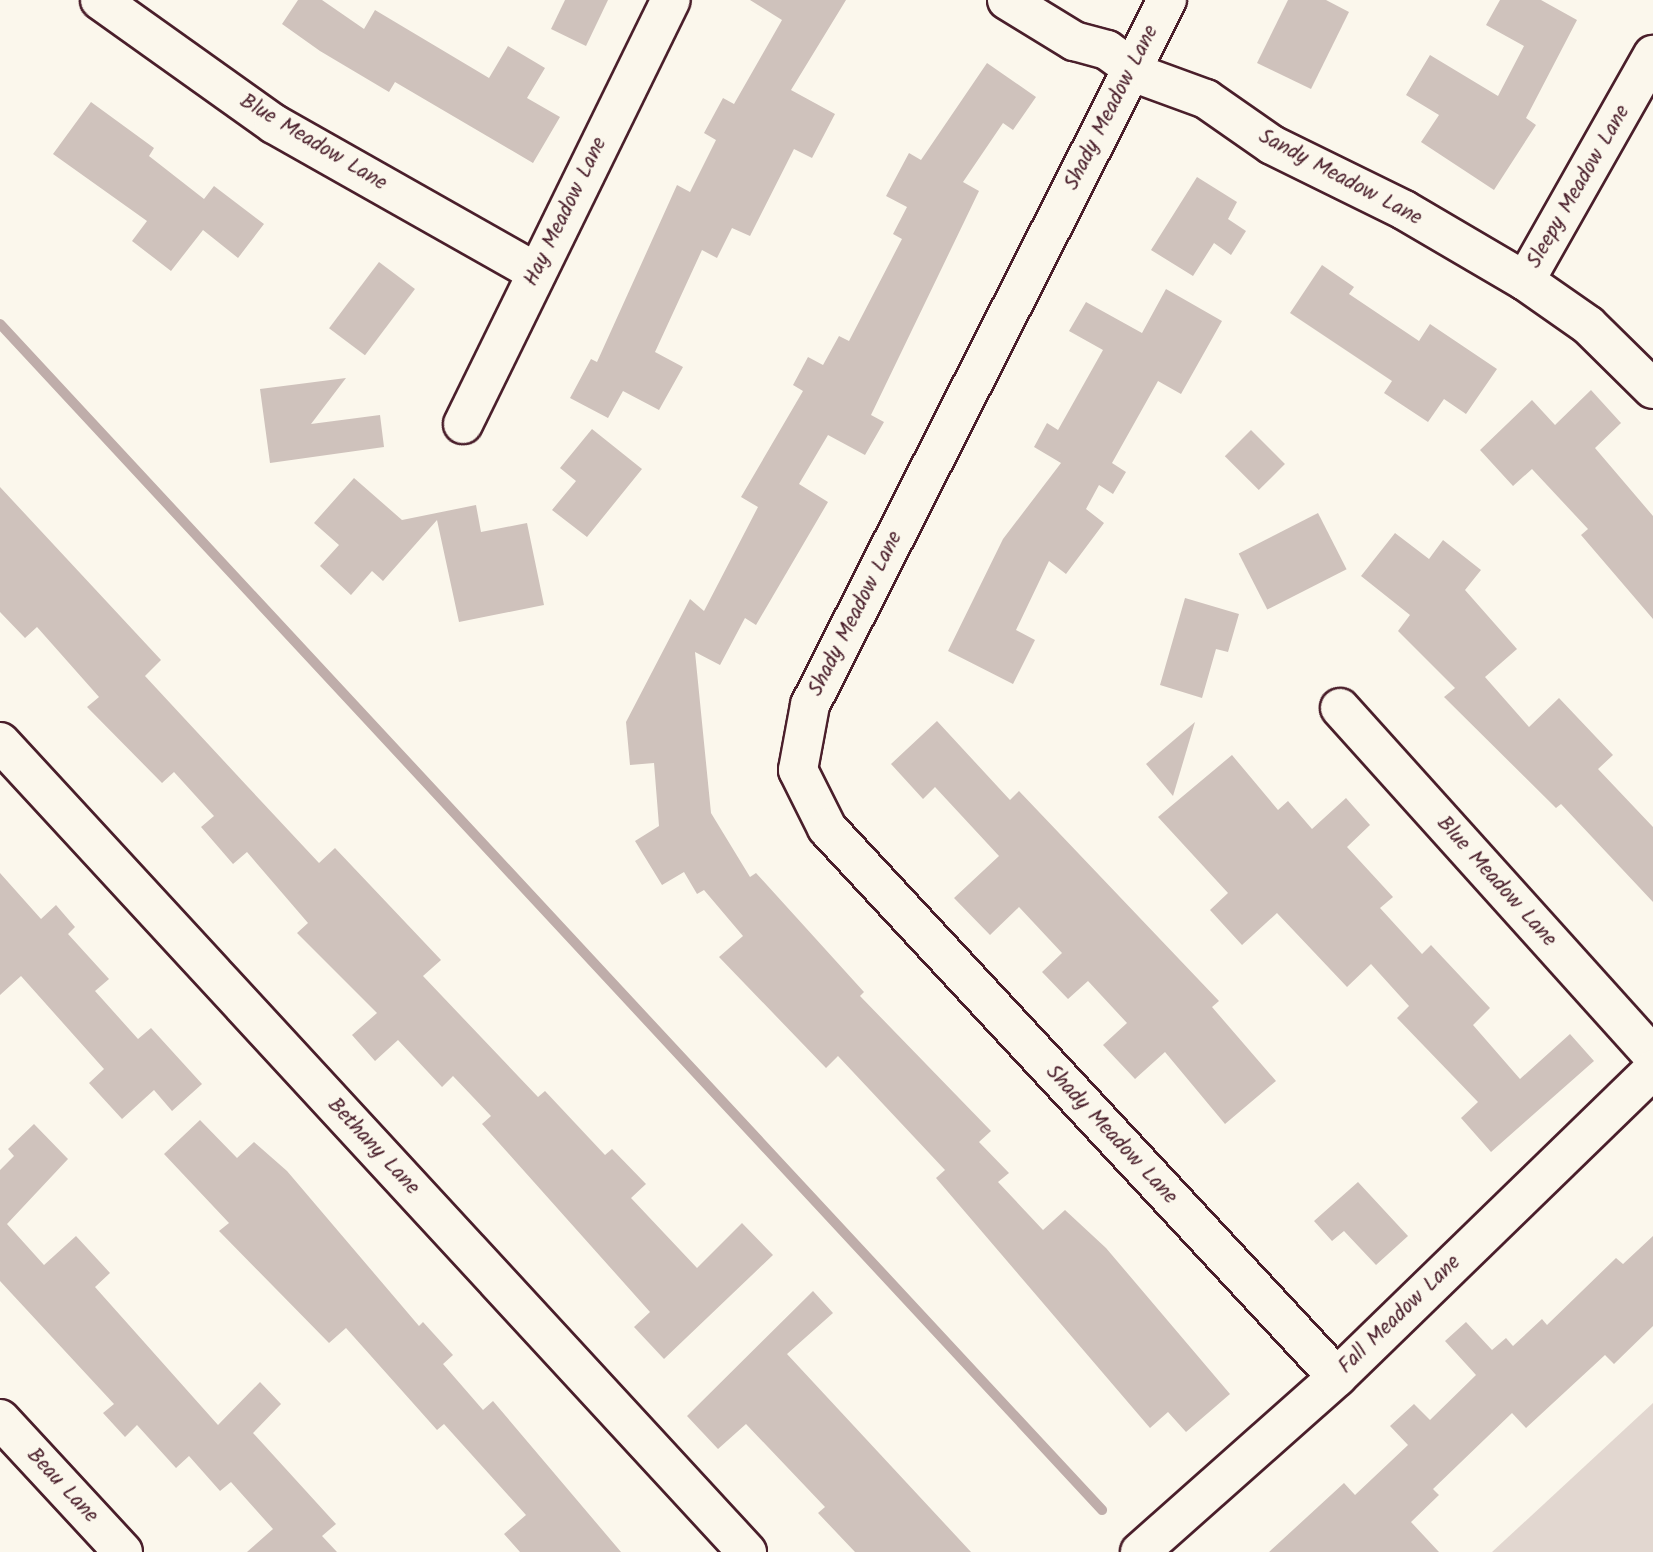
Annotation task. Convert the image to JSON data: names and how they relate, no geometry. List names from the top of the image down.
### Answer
{
  "streets": {
    "street": [
      "Shady Meadow Lane",
      "Blue Meadow Lane",
      "Sandy Meadow Lane",
      "Sleepy Meadow Lane",
      "Hay Meadow Lane",
      "Bethany Lane",
      "Fall Meadow Lane",
      "Beau Lane"
    ]
  },
  "crossings": [
    ["Shady Meadow Lane", "Sandy Meadow Lane"],
    ["Shady Meadow Lane", "Fall Meadow Lane"],
    ["Blue Meadow Lane", "Hay Meadow Lane"],
    ["Sandy Meadow Lane", "Sleepy Meadow Lane"]
  ]
}
